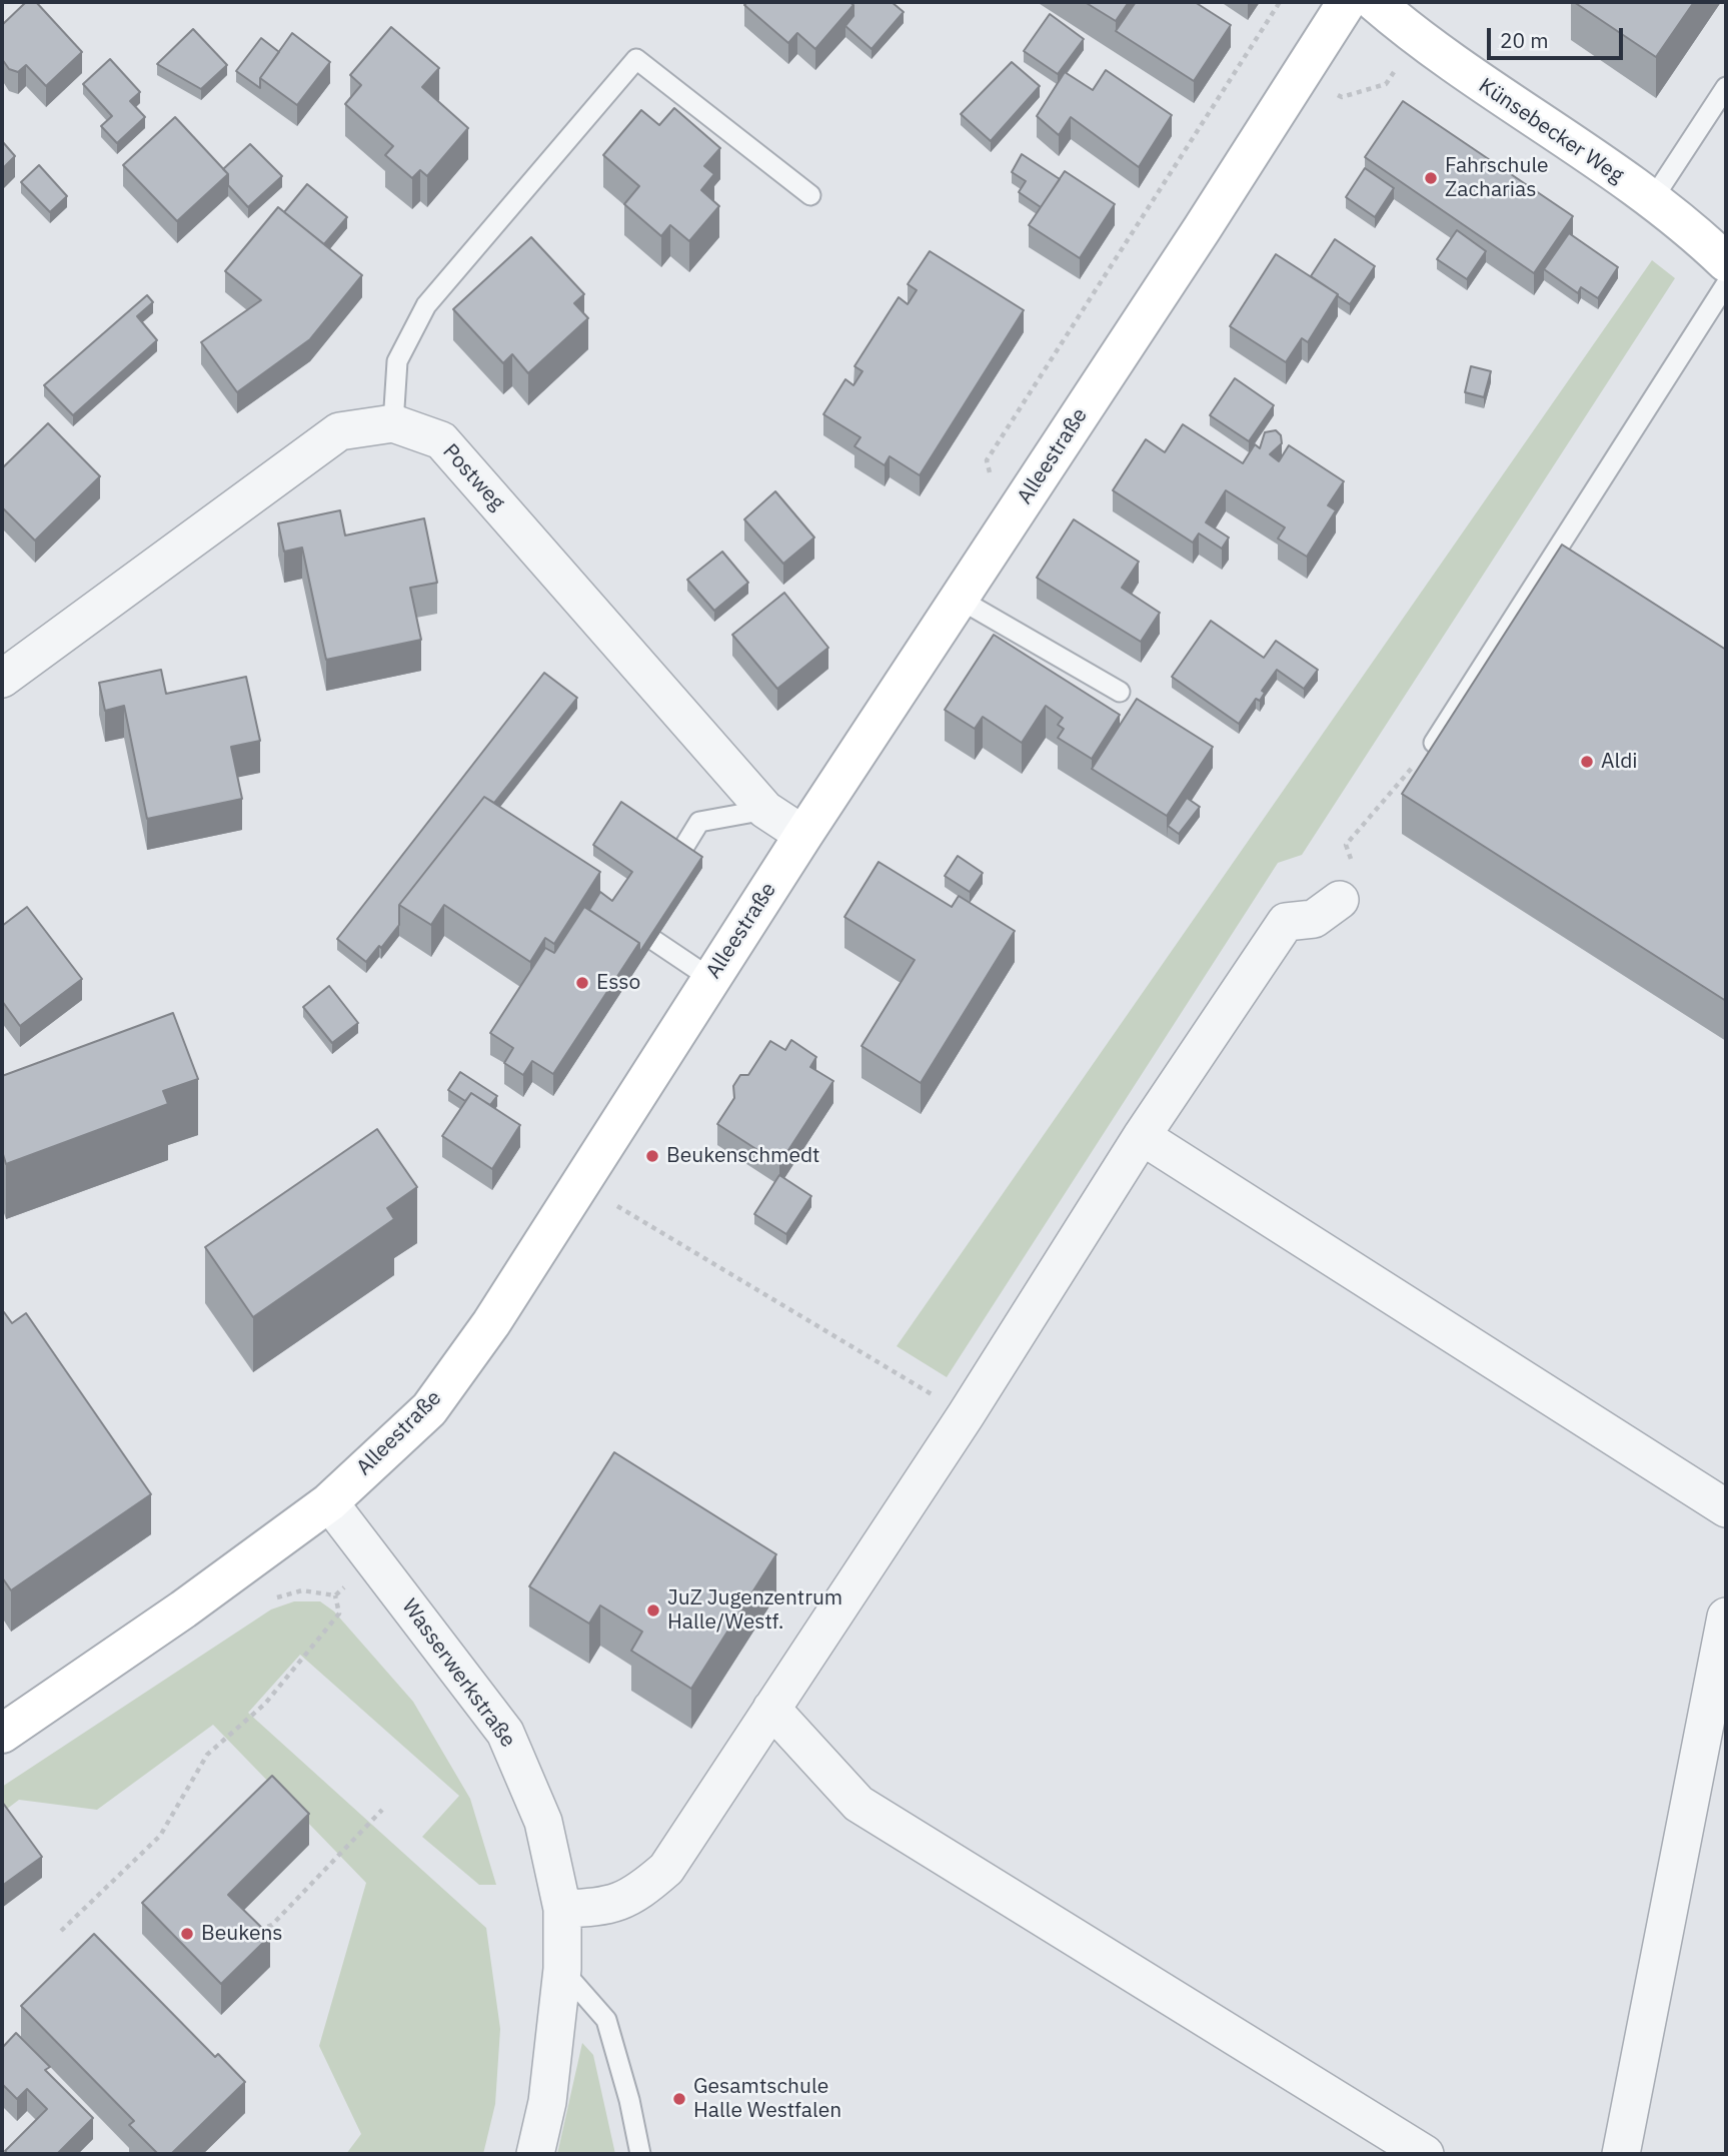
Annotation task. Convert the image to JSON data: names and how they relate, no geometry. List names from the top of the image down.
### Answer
{
  "streets": {
    "street": [
      "Künsebecker Weg",
      "Alleestraße",
      "Postweg",
      "Wasserwerkstraße"
    ]
  },
  "crossings": [
    ["Alleestraße", "Postweg"],
    ["Alleestraße", "Wasserwerkstraße"]
  ],
  "places": [
    "Fahrschule Zacharias",
    "Aldi",
    "Esso",
    "Beukenschmedt",
    "JuZ Jugenzentrum Halle/Westf.",
    "Beukens",
    "Gesamtschule Halle Westfalen"
  ],
  "scale_bar": "20 m"
}
